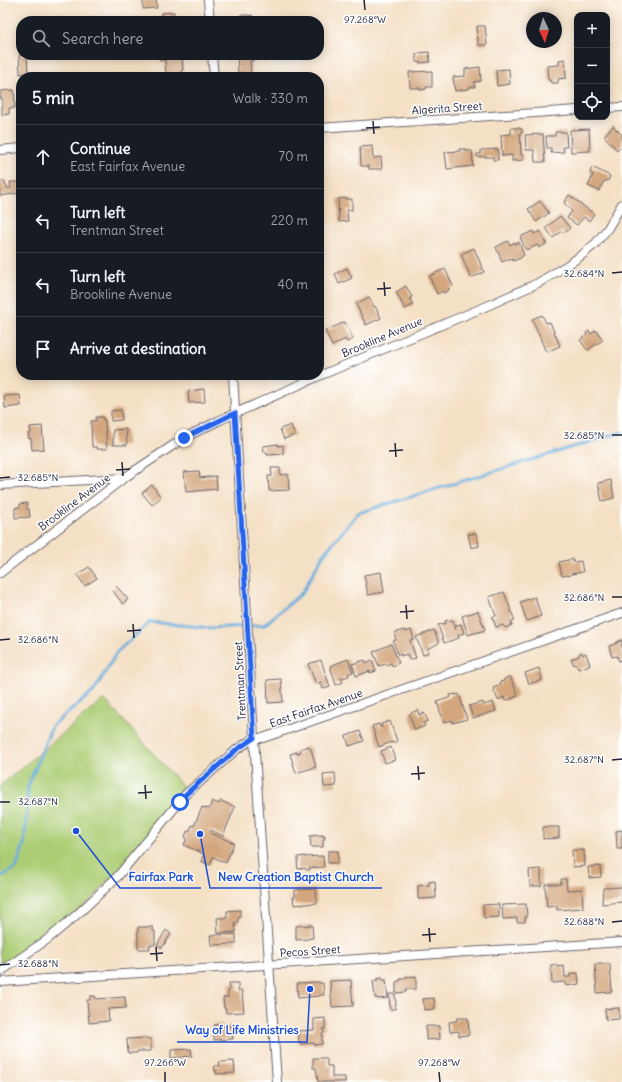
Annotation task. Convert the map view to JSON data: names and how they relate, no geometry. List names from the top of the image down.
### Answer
{
  "streets": {
    "street": [
      "Algerita Street",
      "Brookline Avenue",
      "Trentman Street",
      "East Fairfax Avenue",
      "Pecos Street"
    ]
  },
  "crossings": [
    ["Brookline Avenue", "Trentman Street"],
    ["Trentman Street", "East Fairfax Avenue"],
    ["Trentman Street", "Pecos Street"]
  ],
  "places": ["Fairfax Park", "New Creation Baptist Church", "Way of Life Ministries"],
  "north": "bottom",
  "page": {
    "map_buttons": ["+", "−"],
    "search": "Search here",
    "heading": ["5 min", "Walk · 330 m"],
    "list": [
      ["Continue", "East Fairfax Avenue", "70 m"],
      ["Turn left", "Trentman Street", "220 m"],
      ["Turn left", "Brookline Avenue", "40 m"],
      "Arrive at destination"
    ]
  },
  "coordinates": [
    "97.268°W",
    "32.684°N",
    "32.685°N",
    "32.686°N",
    "32.687°N",
    "32.688°N",
    "97.266°W"
  ]
}
